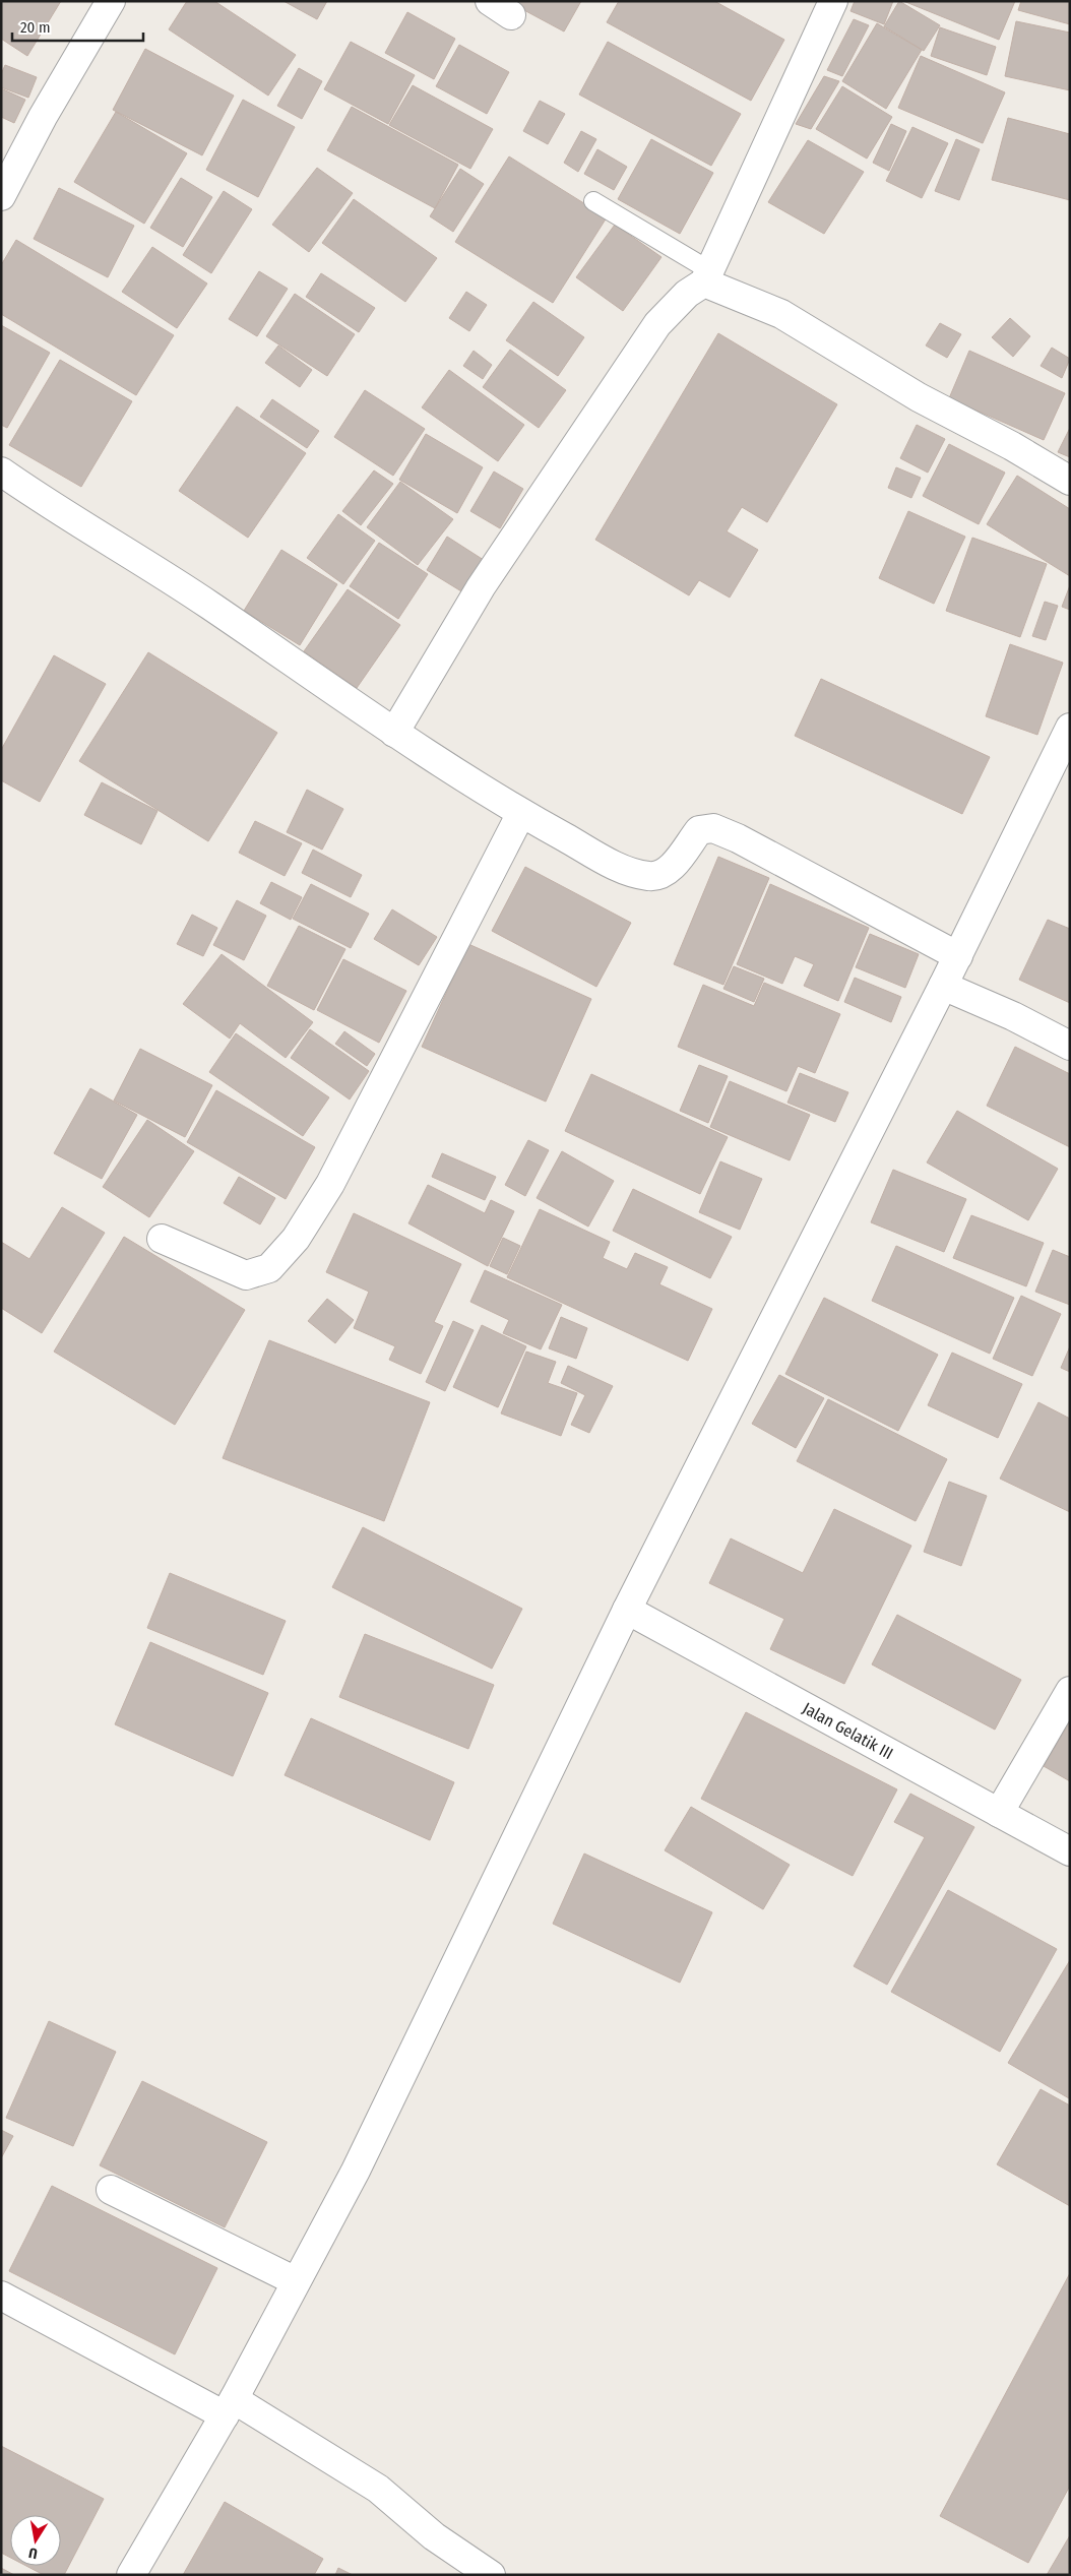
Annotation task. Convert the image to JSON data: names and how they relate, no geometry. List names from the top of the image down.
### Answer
{
  "streets": {
    "street": ["Jalan Gelatik III"]
  },
  "scale_bar": "20 m",
  "north": "bottom"
}
